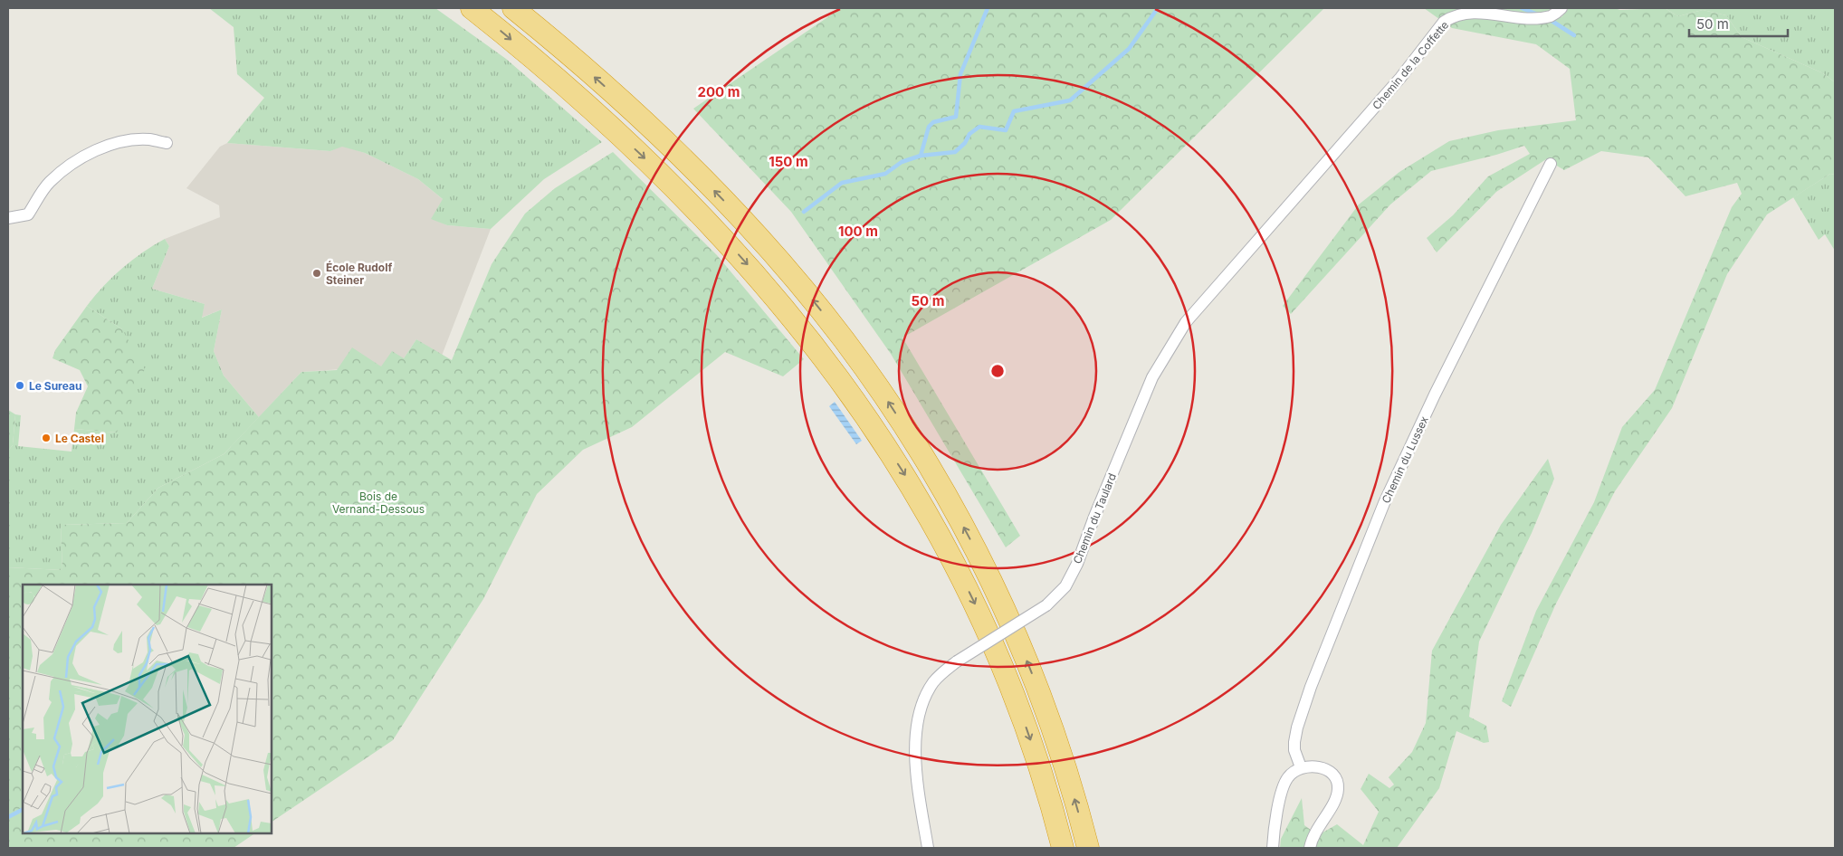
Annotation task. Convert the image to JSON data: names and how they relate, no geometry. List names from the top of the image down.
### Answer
{
  "streets": {
    "street": ["Chemin de la Coffette", "Chemin du Lussex", "Chemin du Taulard"]
  },
  "crossings": [
    ["Chemin de la Coffette", "Chemin du Taulard"]
  ],
  "parks": ["Bois de Vernand-Dessous"],
  "places": ["École Rudolf Steiner", "Le Sureau", "Le Castel"],
  "scale_bar": "50 m",
  "rings": [
    "200 m",
    "150 m",
    "100 m",
    "50 m"
  ]
}
